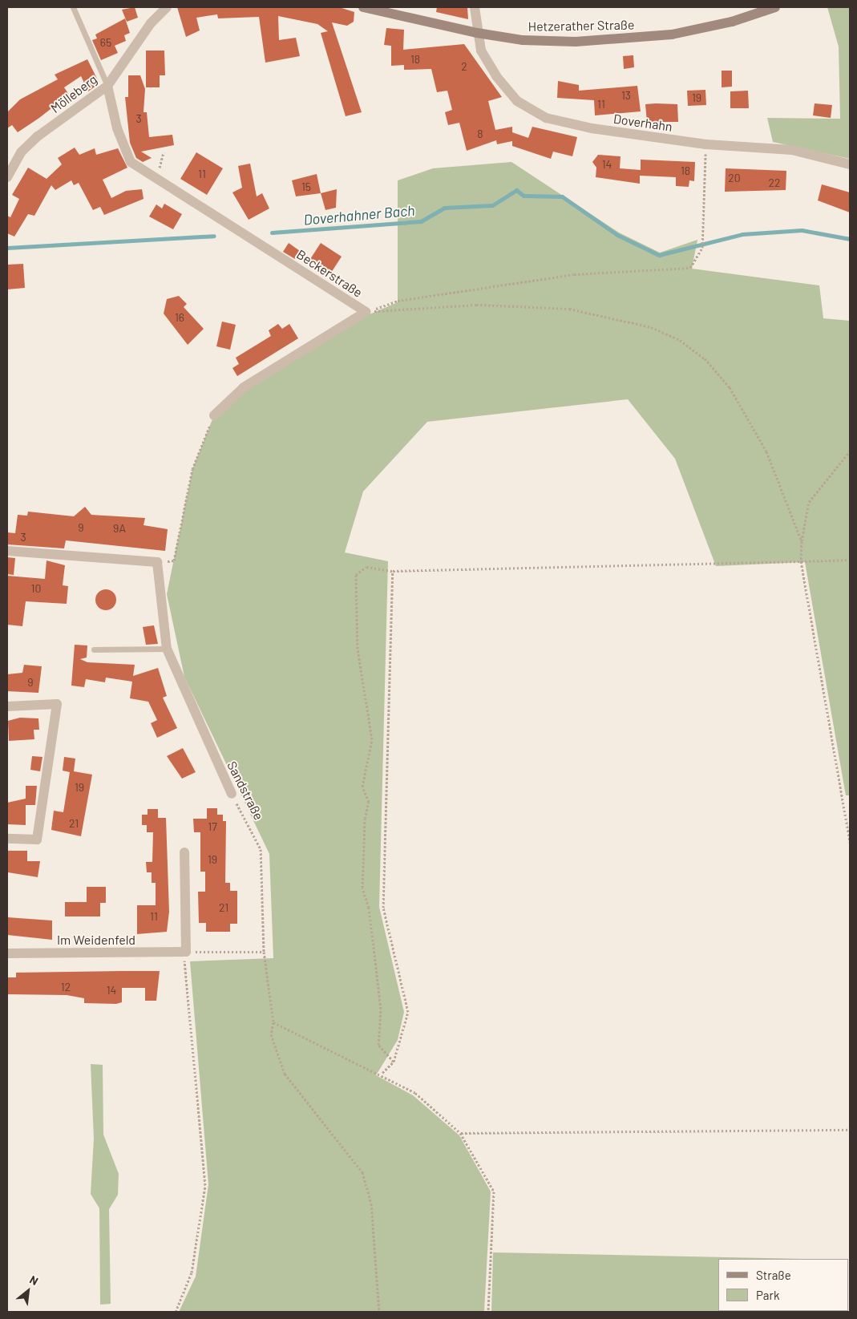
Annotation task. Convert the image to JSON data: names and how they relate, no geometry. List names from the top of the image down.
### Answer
{
  "streets": {
    "street": [
      "Hetzerather Straße",
      "Mölleberg",
      "Doverhahn",
      "Beckerstraße",
      "Sandstraße",
      "Im Weidenfeld"
    ]
  },
  "crossings": [
    ["Hetzerather Straße", "Doverhahn"],
    ["Mölleberg", "Beckerstraße"]
  ],
  "water": ["Doverhahner Bach"],
  "house_numbers": [
    "65",
    "18",
    "2",
    "13",
    "19",
    "11",
    "3",
    "8",
    "14",
    "18",
    "11",
    "20",
    "22",
    "15",
    "16",
    "9",
    "9A",
    "3",
    "10",
    "9",
    "19",
    "21",
    "17",
    "19",
    "21",
    "11",
    "12",
    "14"
  ],
  "legend": ["Straße", "Park"],
  "north": "top right"
}
